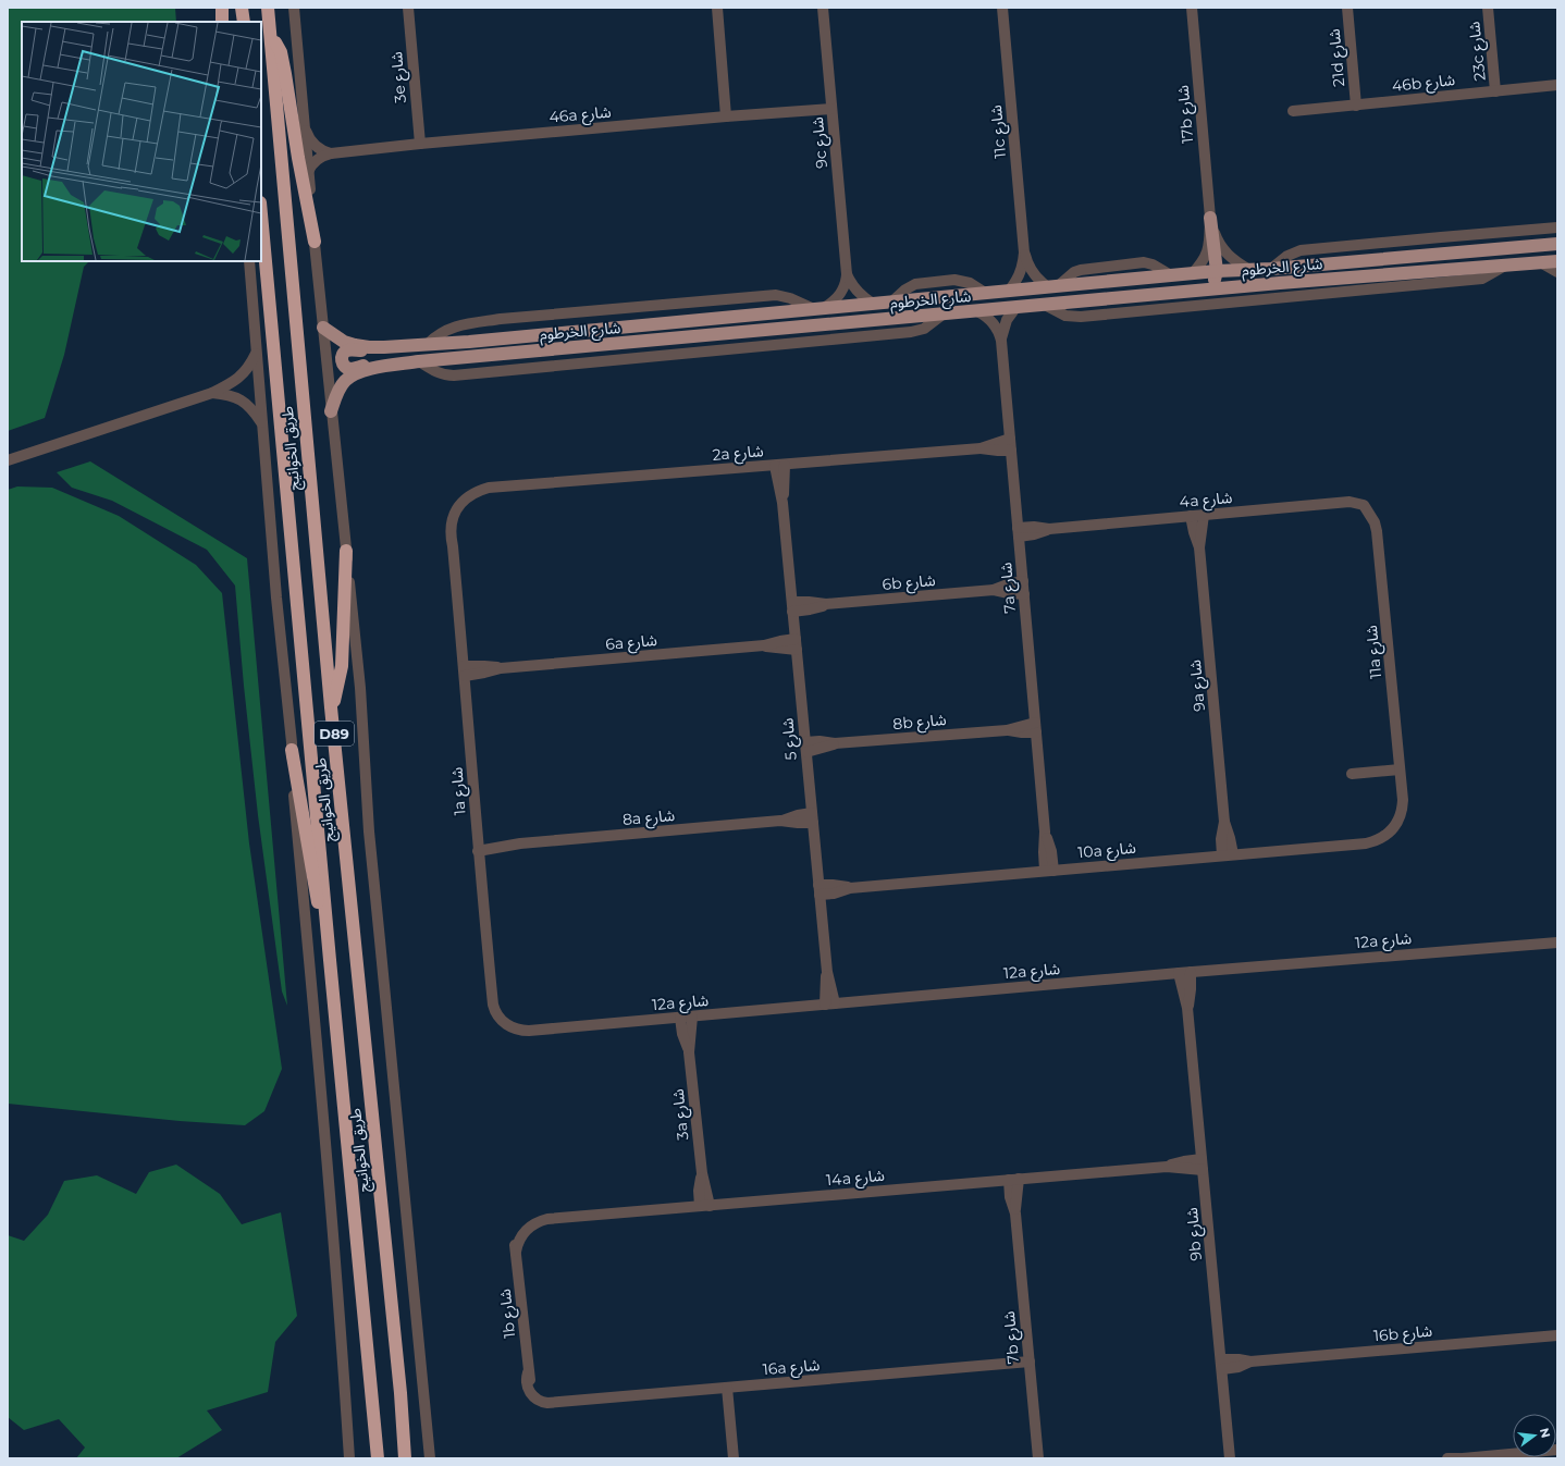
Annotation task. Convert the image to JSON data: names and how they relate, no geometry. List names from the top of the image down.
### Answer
{
  "streets": {
    "highway": ["طريق الخوانيج", "D89"],
    "main road": ["شارع الخرطوم"],
    "street": [
      "23c شارع",
      "21d شارع",
      "3e شارع",
      "46b شارع",
      "46a شارع",
      "17b شارع",
      "11c شارع",
      "9c شارع",
      "2a شارع",
      "4a شارع",
      "6b شارع",
      "7a شارع",
      "6a شارع",
      "11a شارع",
      "9a شارع",
      "8b شارع",
      "شارع 5",
      "1a شارع",
      "8a شارع",
      "10a شارع",
      "12a شارع",
      "3a شارع",
      "14a شارع",
      "9b شارع",
      "1b شارع",
      "16b شارع",
      "7b شارع",
      "16a شارع"
    ]
  },
  "crossings": [
    ["23c شارع", "46b شارع"],
    ["21d شارع", "46b شارع"],
    ["3e شارع", "46a شارع"],
    ["46a شارع", "9c شارع"],
    ["17b شارع", "شارع الخرطوم"],
    ["11c شارع", "شارع الخرطوم"],
    ["9c شارع", "شارع الخرطوم"],
    ["شارع الخرطوم", "7a شارع"],
    ["2a شارع", "7a شارع"],
    ["2a شارع", "شارع 5"],
    ["2a شارع", "1a شارع"],
    ["4a شارع", "7a شارع"],
    ["4a شارع", "11a شارع"],
    ["4a شارع", "9a شارع"],
    ["6b شارع", "7a شارع"],
    ["6b شارع", "شارع 5"],
    ["7a شارع", "8b شارع"],
    ["7a شارع", "10a شارع"],
    ["6a شارع", "شارع 5"],
    ["6a شارع", "1a شارع"],
    ["11a شارع", "10a شارع"],
    ["9a شارع", "10a شارع"],
    ["8b شارع", "شارع 5"],
    ["شارع 5", "8a شارع"],
    ["شارع 5", "10a شارع"],
    ["شارع 5", "12a شارع"],
    ["1a شارع", "8a شارع"],
    ["1a شارع", "12a شارع"],
    ["12a شارع", "3a شارع"],
    ["12a شارع", "9b شارع"],
    ["3a شارع", "14a شارع"],
    ["14a شارع", "9b شارع"],
    ["14a شارع", "1b شارع"],
    ["14a شارع", "7b شارع"],
    ["9b شارع", "16b شارع"],
    ["1b شارع", "16a شارع"],
    ["7b شارع", "16a شارع"]
  ],
  "north": "right"
}
